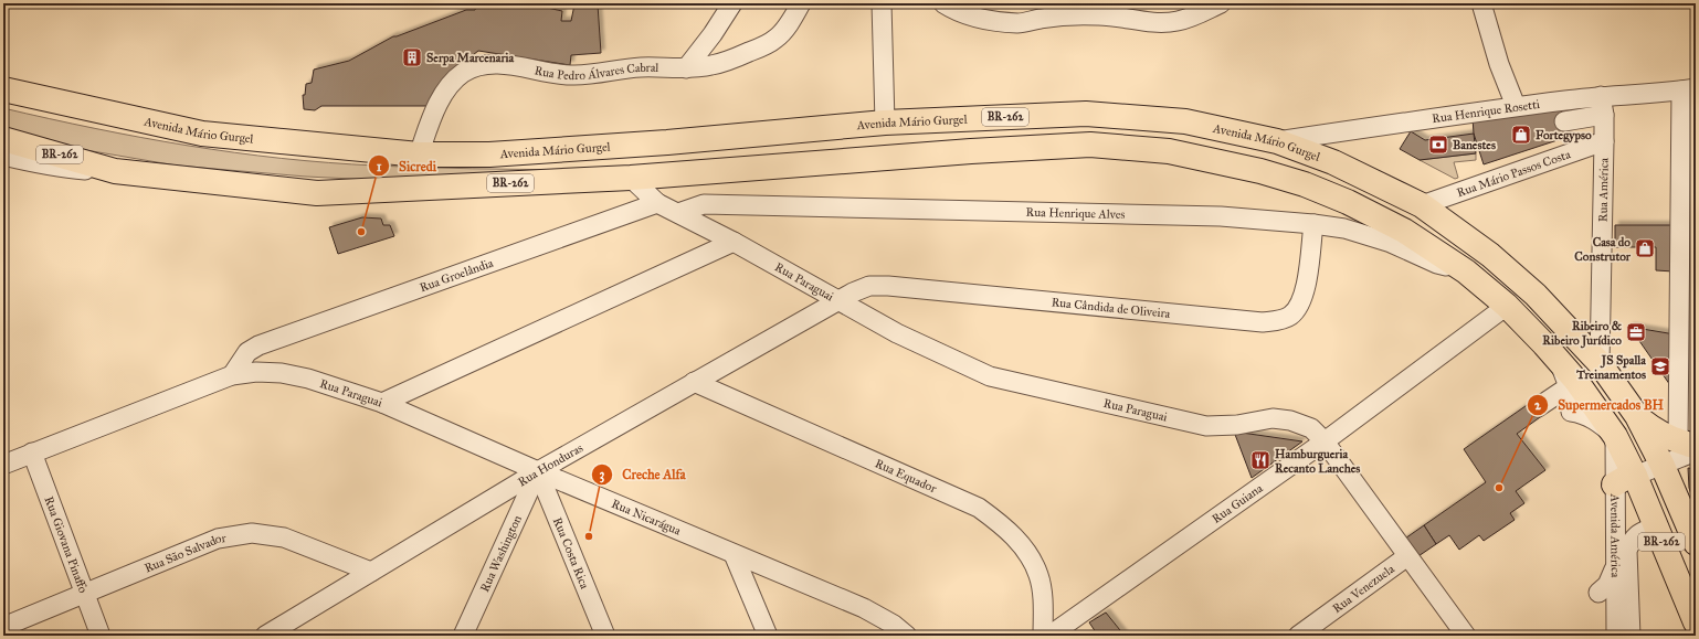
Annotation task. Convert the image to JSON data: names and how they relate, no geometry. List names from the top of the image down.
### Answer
{
  "streets": {
    "main road": ["BR-262", "Avenida Mário Gurgel"],
    "street": [
      "Rua Pedro Álvares Cabral",
      "Rua Henrique Rosetti",
      "Rua Mário Passos Costa",
      "Rua América",
      "Rua Henrique Alves",
      "Rua Groelândia",
      "Rua Paraguai",
      "Rua Cândida de Oliveira",
      "Rua Honduras",
      "Rua Equador",
      "Rua Guiana",
      "Rua Nicarágua",
      "Avenida América",
      "Rua Giovana Pinaffo",
      "Rua Washington",
      "Rua Costa Rica",
      "Rua São Salvador",
      "Rua Venezuela"
    ]
  },
  "crossings": [
    ["Rua Pedro Álvares Cabral", "Avenida Mário Gurgel"],
    ["Rua Henrique Rosetti", "Avenida Mário Gurgel"],
    ["Rua Henrique Rosetti", "Rua América"],
    ["BR-262", "Rua Henrique Alves"],
    ["BR-262", "Rua Guiana"],
    ["BR-262", "Avenida América"],
    ["Avenida Mário Gurgel", "Rua Mário Passos Costa"],
    ["Avenida Mário Gurgel", "Rua América"],
    ["Rua Mário Passos Costa", "Rua América"],
    ["Rua Henrique Alves", "Rua Paraguai"],
    ["Rua Henrique Alves", "Rua Cândida de Oliveira"],
    ["Rua Groelândia", "Rua Paraguai"],
    ["Rua Paraguai", "Rua Cândida de Oliveira"],
    ["Rua Paraguai", "Rua Honduras"],
    ["Rua Paraguai", "Rua Guiana"],
    ["Rua Paraguai", "Rua Nicarágua"],
    ["Rua Paraguai", "Rua Giovana Pinaffo"],
    ["Rua Paraguai", "Rua Venezuela"],
    ["Rua Cândida de Oliveira", "Rua Honduras"],
    ["Rua Honduras", "Rua Equador"],
    ["Rua Honduras", "Rua Nicarágua"],
    ["Rua Honduras", "Rua Washington"],
    ["Rua Honduras", "Rua Costa Rica"],
    ["Rua Honduras", "Rua São Salvador"],
    ["Rua Nicarágua", "Rua Washington"],
    ["Rua Nicarágua", "Rua Costa Rica"],
    ["Rua Giovana Pinaffo", "Rua São Salvador"],
    ["Rua Washington", "Rua Costa Rica"]
  ],
  "places": {
    "building": ["Serpa Marcenaria"],
    "shop": ["Fortegypso", "Casa do Construtor"],
    "bank": ["Banestes"],
    "other": ["Sicredi", "Supermercados BH", "Creche Alfa"],
    "office": ["Ribeiro & Ribeiro Jurídico"],
    "school or university": ["JS Spalla Treinamentos"],
    "restaurant": ["Hamburgueria Recanto Lanches"]
  }
}
